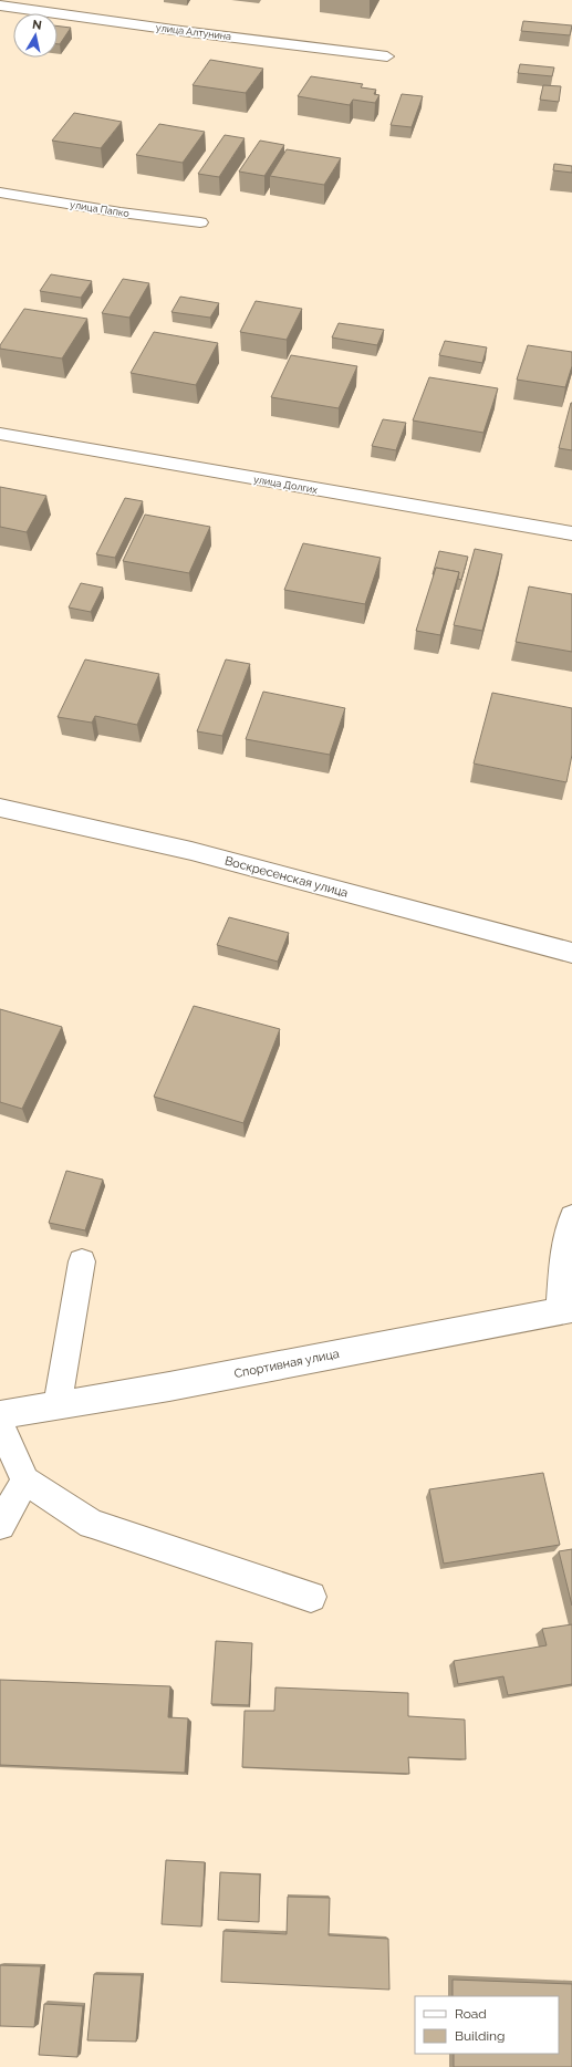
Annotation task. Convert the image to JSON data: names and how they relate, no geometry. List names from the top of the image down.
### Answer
{
  "streets": {
    "street": [
      "улица Алтунина",
      "улица Папко",
      "улица Долгих",
      "Воскресенская улица",
      "Спортивная улица"
    ]
  },
  "legend": ["Road", "Building"],
  "north": "top"
}
